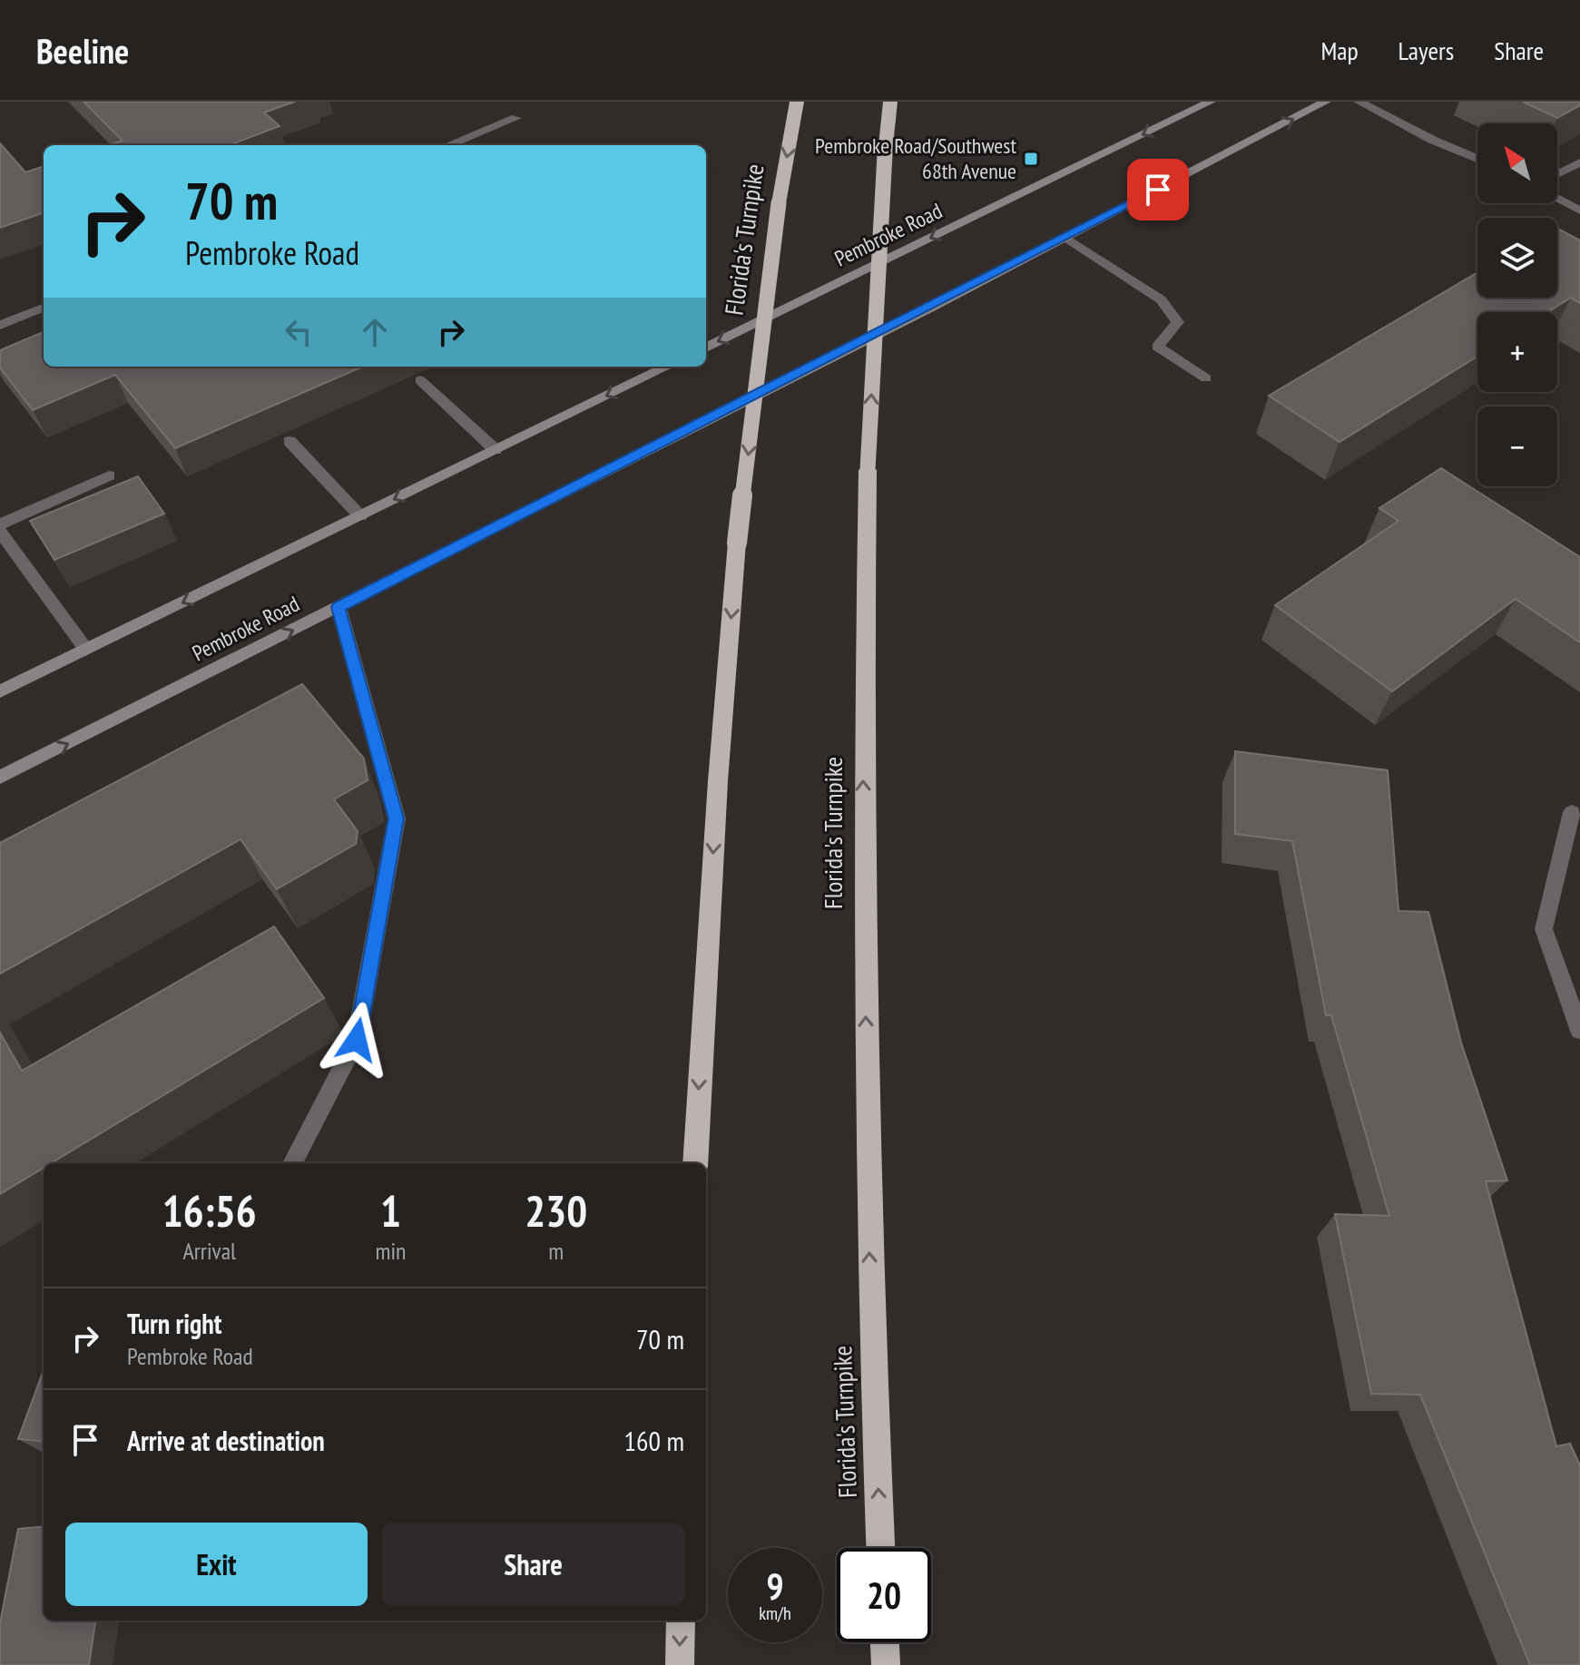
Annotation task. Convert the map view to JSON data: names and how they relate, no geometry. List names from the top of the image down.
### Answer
{
  "streets": {
    "highway": ["Florida's Turnpike"],
    "main road": ["Pembroke Road"]
  },
  "places": {
    "transit": ["Pembroke Road/Southwest 68th Avenue"]
  },
  "north": "top left",
  "page": {
    "header": "Beeline",
    "nav": ["Map", "Layers", "Share"],
    "map_buttons": ["+", "−"],
    "turn": ["70 m", "Pembroke Road"],
    "eta": [
      "16:56",
      "Arrival",
      "1",
      "min",
      "230",
      "m"
    ],
    "list": [
      {
        "name": "Turn right",
        "note": "Pembroke Road",
        "value": "70 m"
      },
      {
        "name": "Arrive at destination",
        "value": "160 m"
      }
    ],
    "buttons": ["Exit", "Share"],
    "speed": "9 km/h",
    "limit": "20"
  }
}
